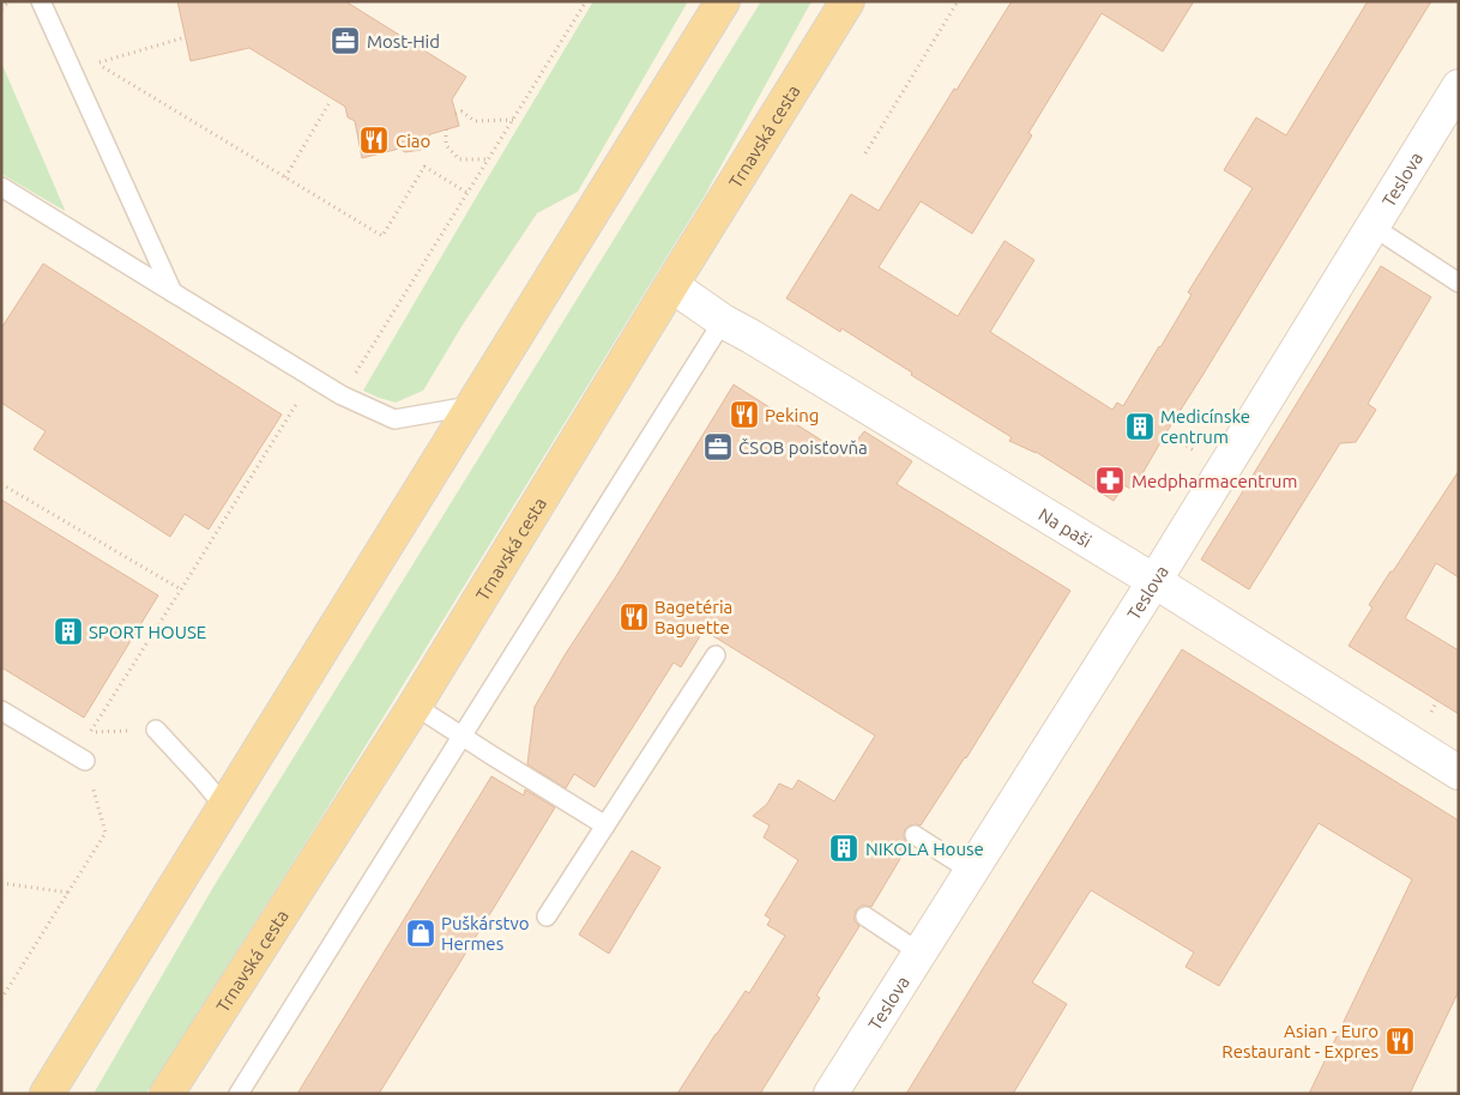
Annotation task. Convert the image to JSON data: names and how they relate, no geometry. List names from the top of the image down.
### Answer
{
  "streets": {
    "main road": ["Trnavská cesta"],
    "street": ["Teslova", "Na paši"]
  },
  "crossings": [
    ["Trnavská cesta", "Na paši"],
    ["Teslova", "Na paši"]
  ],
  "places": {
    "office": ["Most-Hid", "ČSOB poisťovňa"],
    "restaurant": [
      "Ciao",
      "Peking",
      "Bagetéria Baguette",
      "Asian - Euro Restaurant - Expres"
    ],
    "building": ["Medicínske centrum", "SPORT HOUSE", "NIKOLA House"],
    "pharmacy": ["Medpharmacentrum"],
    "shop": ["Puškárstvo Hermes"]
  }
}
